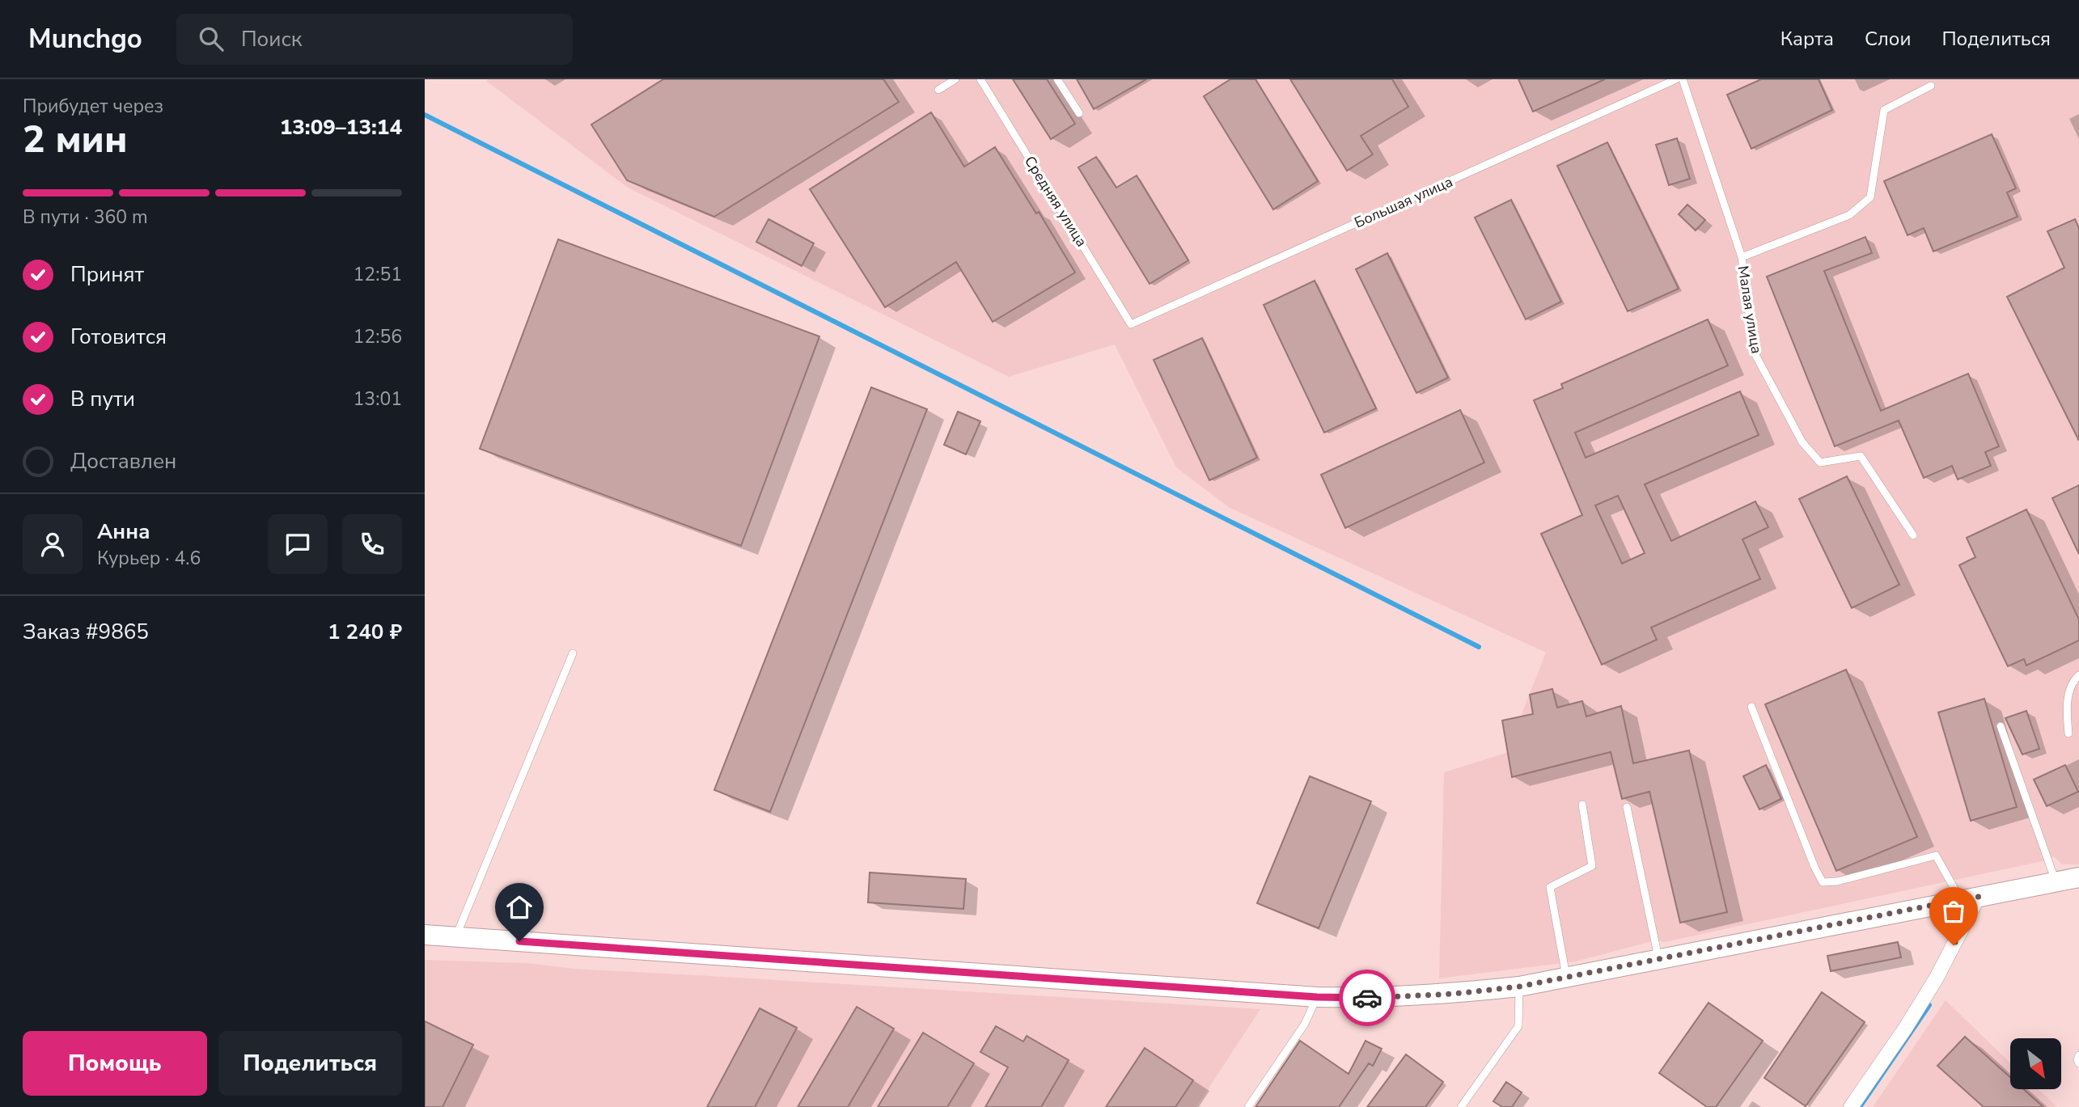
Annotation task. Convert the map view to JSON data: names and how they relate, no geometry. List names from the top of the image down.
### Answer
{
  "streets": {
    "lane": ["Средняя улица", "Большая улица", "Малая улица"]
  },
  "crossings": [
    ["Средняя улица", "Большая улица"]
  ],
  "north": "bottom right",
  "page": {
    "header": "Munchgo",
    "search": "Поиск",
    "nav": ["Карта", "Слои", "Поделиться"],
    "heading": ["2 мин", "Прибудет через", "13:09–13:14"],
    "panel": [
      "Анна",
      "Курьер · 4.6",
      "Заказ #9865",
      "1 240 ₽"
    ],
    "bar": "В пути · 360 m",
    "list": [
      ["Принят", "12:51"],
      ["Готовится", "12:56"],
      ["В пути", "13:01"],
      "Доставлен"
    ],
    "buttons": ["Помощь", "Поделиться"]
  }
}
